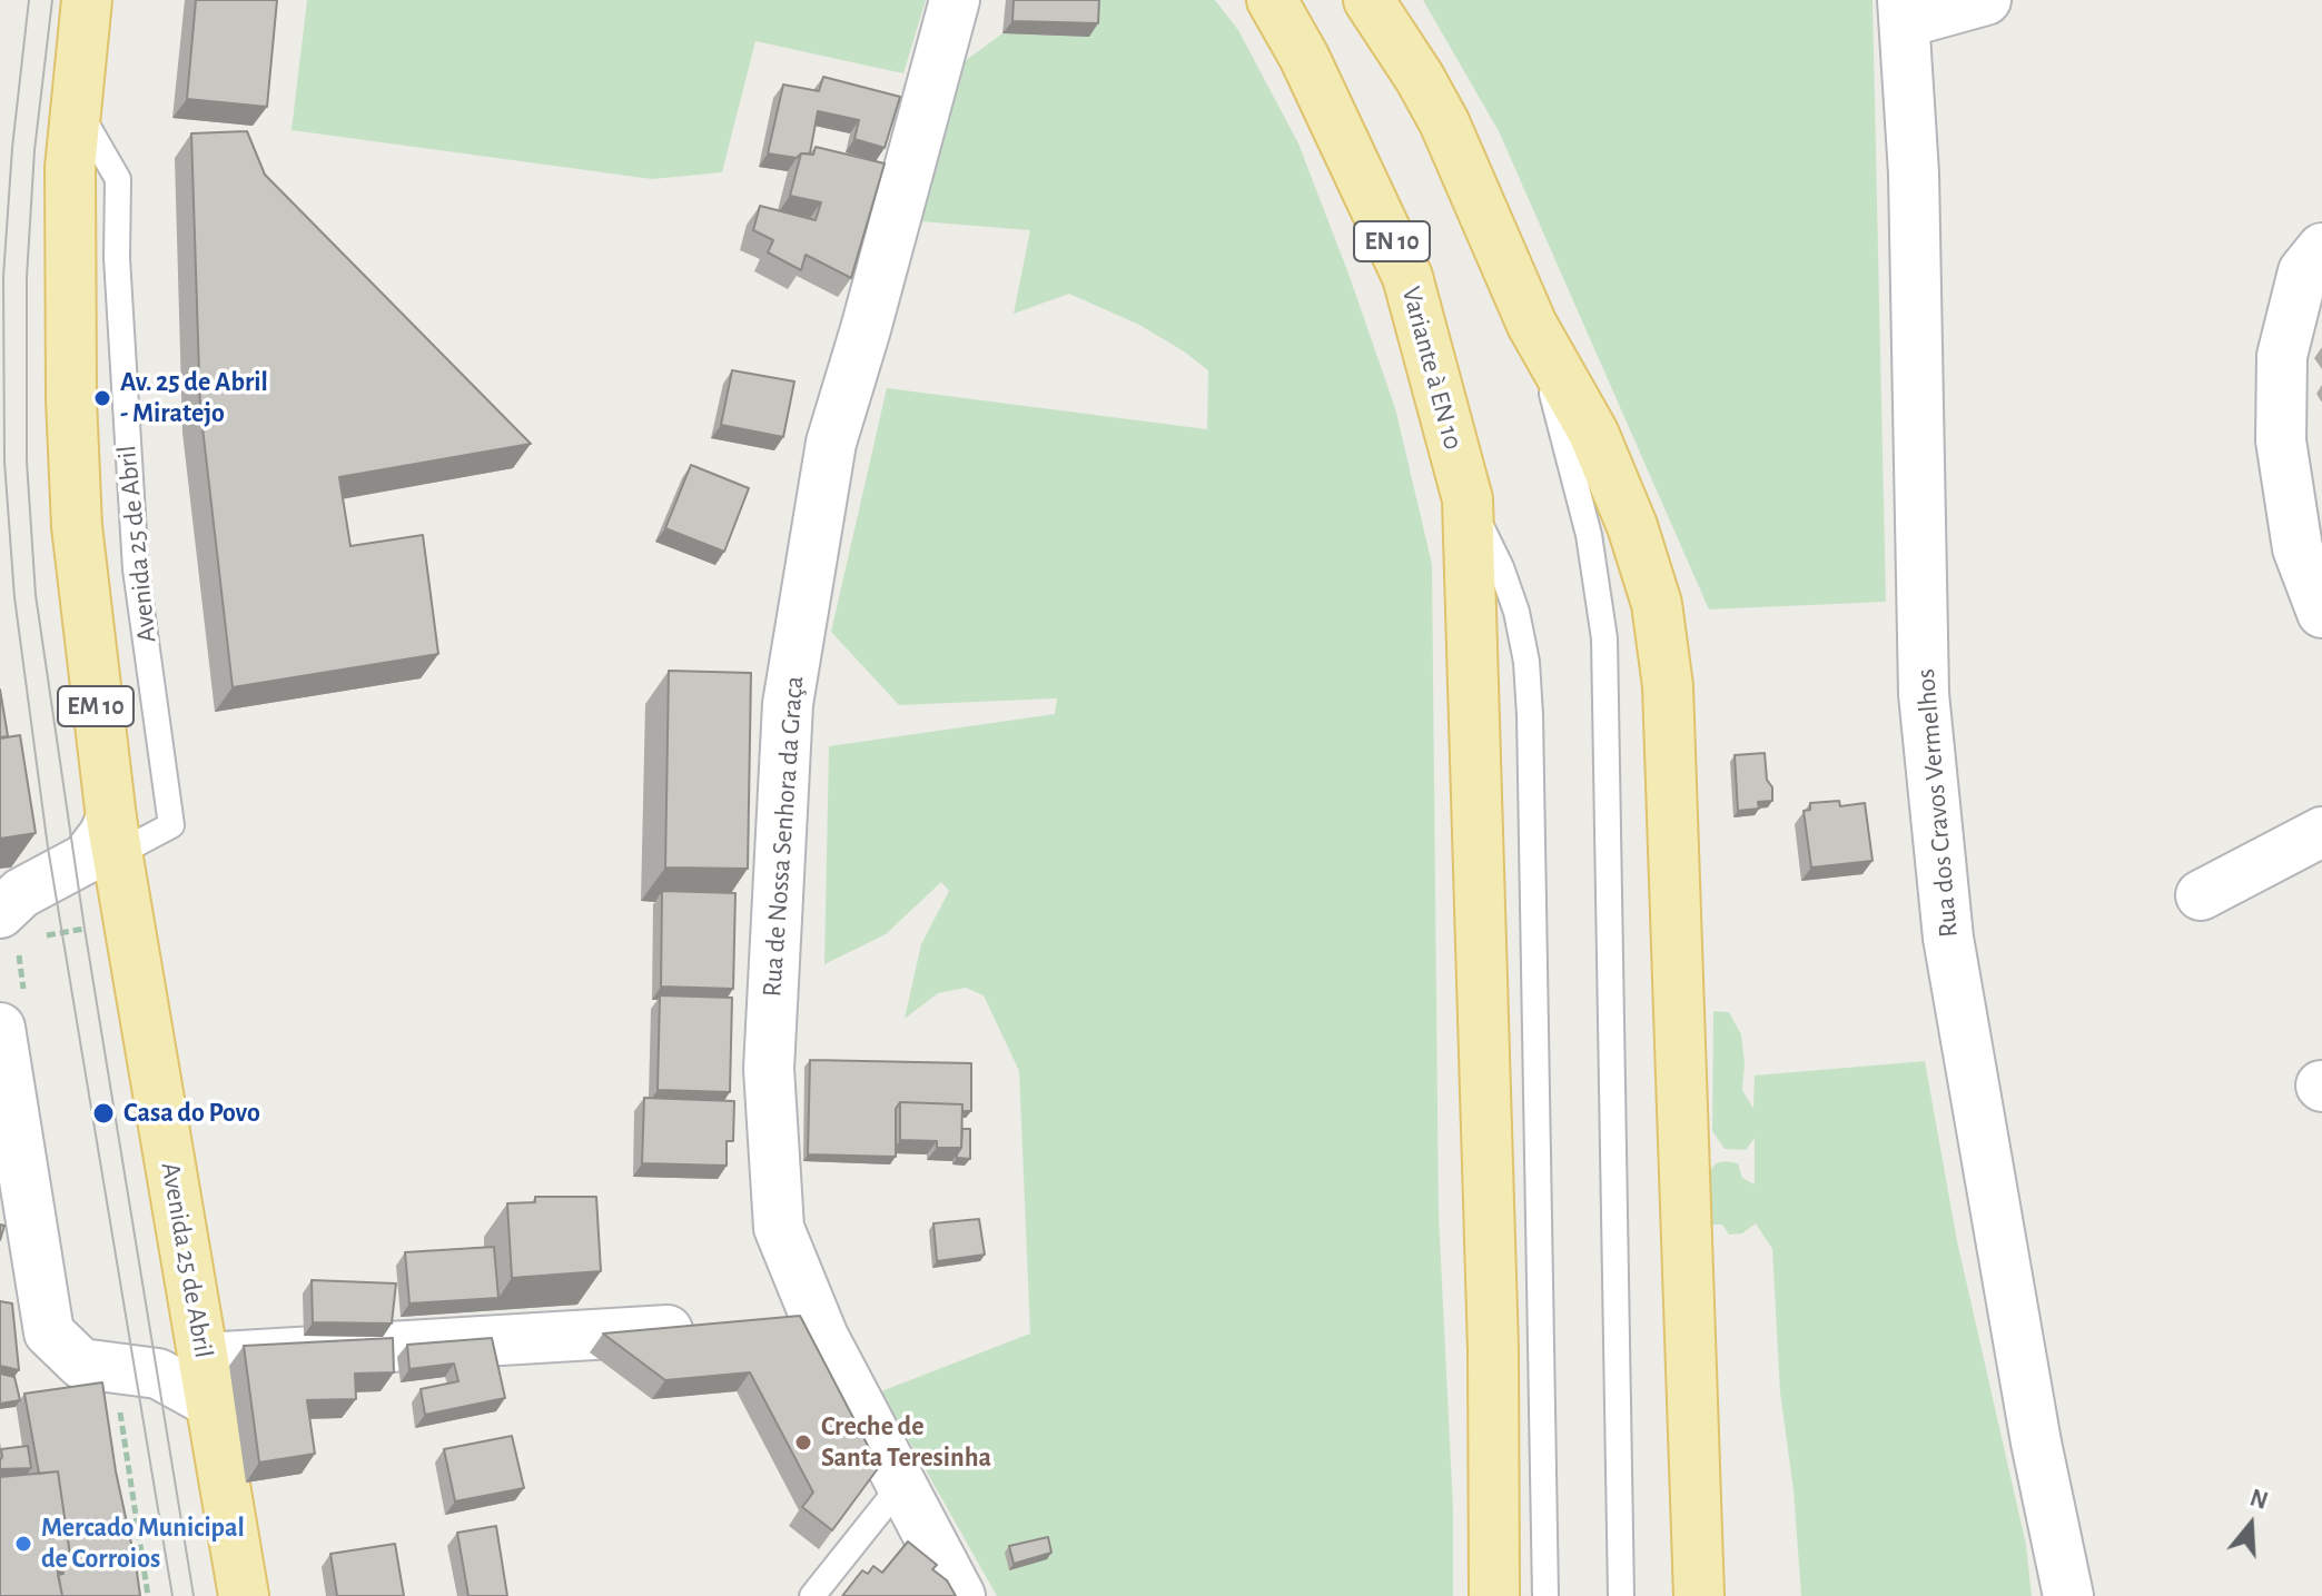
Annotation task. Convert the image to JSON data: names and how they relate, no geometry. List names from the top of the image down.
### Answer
{
  "streets": {
    "main road": [
      "EN 10",
      "Variante à EN 10",
      "Avenida 25 de Abril",
      "EM 10"
    ],
    "street": ["Rua dos Cravos Vermelhos", "Rua de Nossa Senhora da Graça"]
  },
  "places": [
    "Av. 25 de Abril - Miratejo",
    "Casa do Povo",
    "Creche de Santa Teresinha",
    "Mercado Municipal de Corroios"
  ],
  "north": "top"
}
